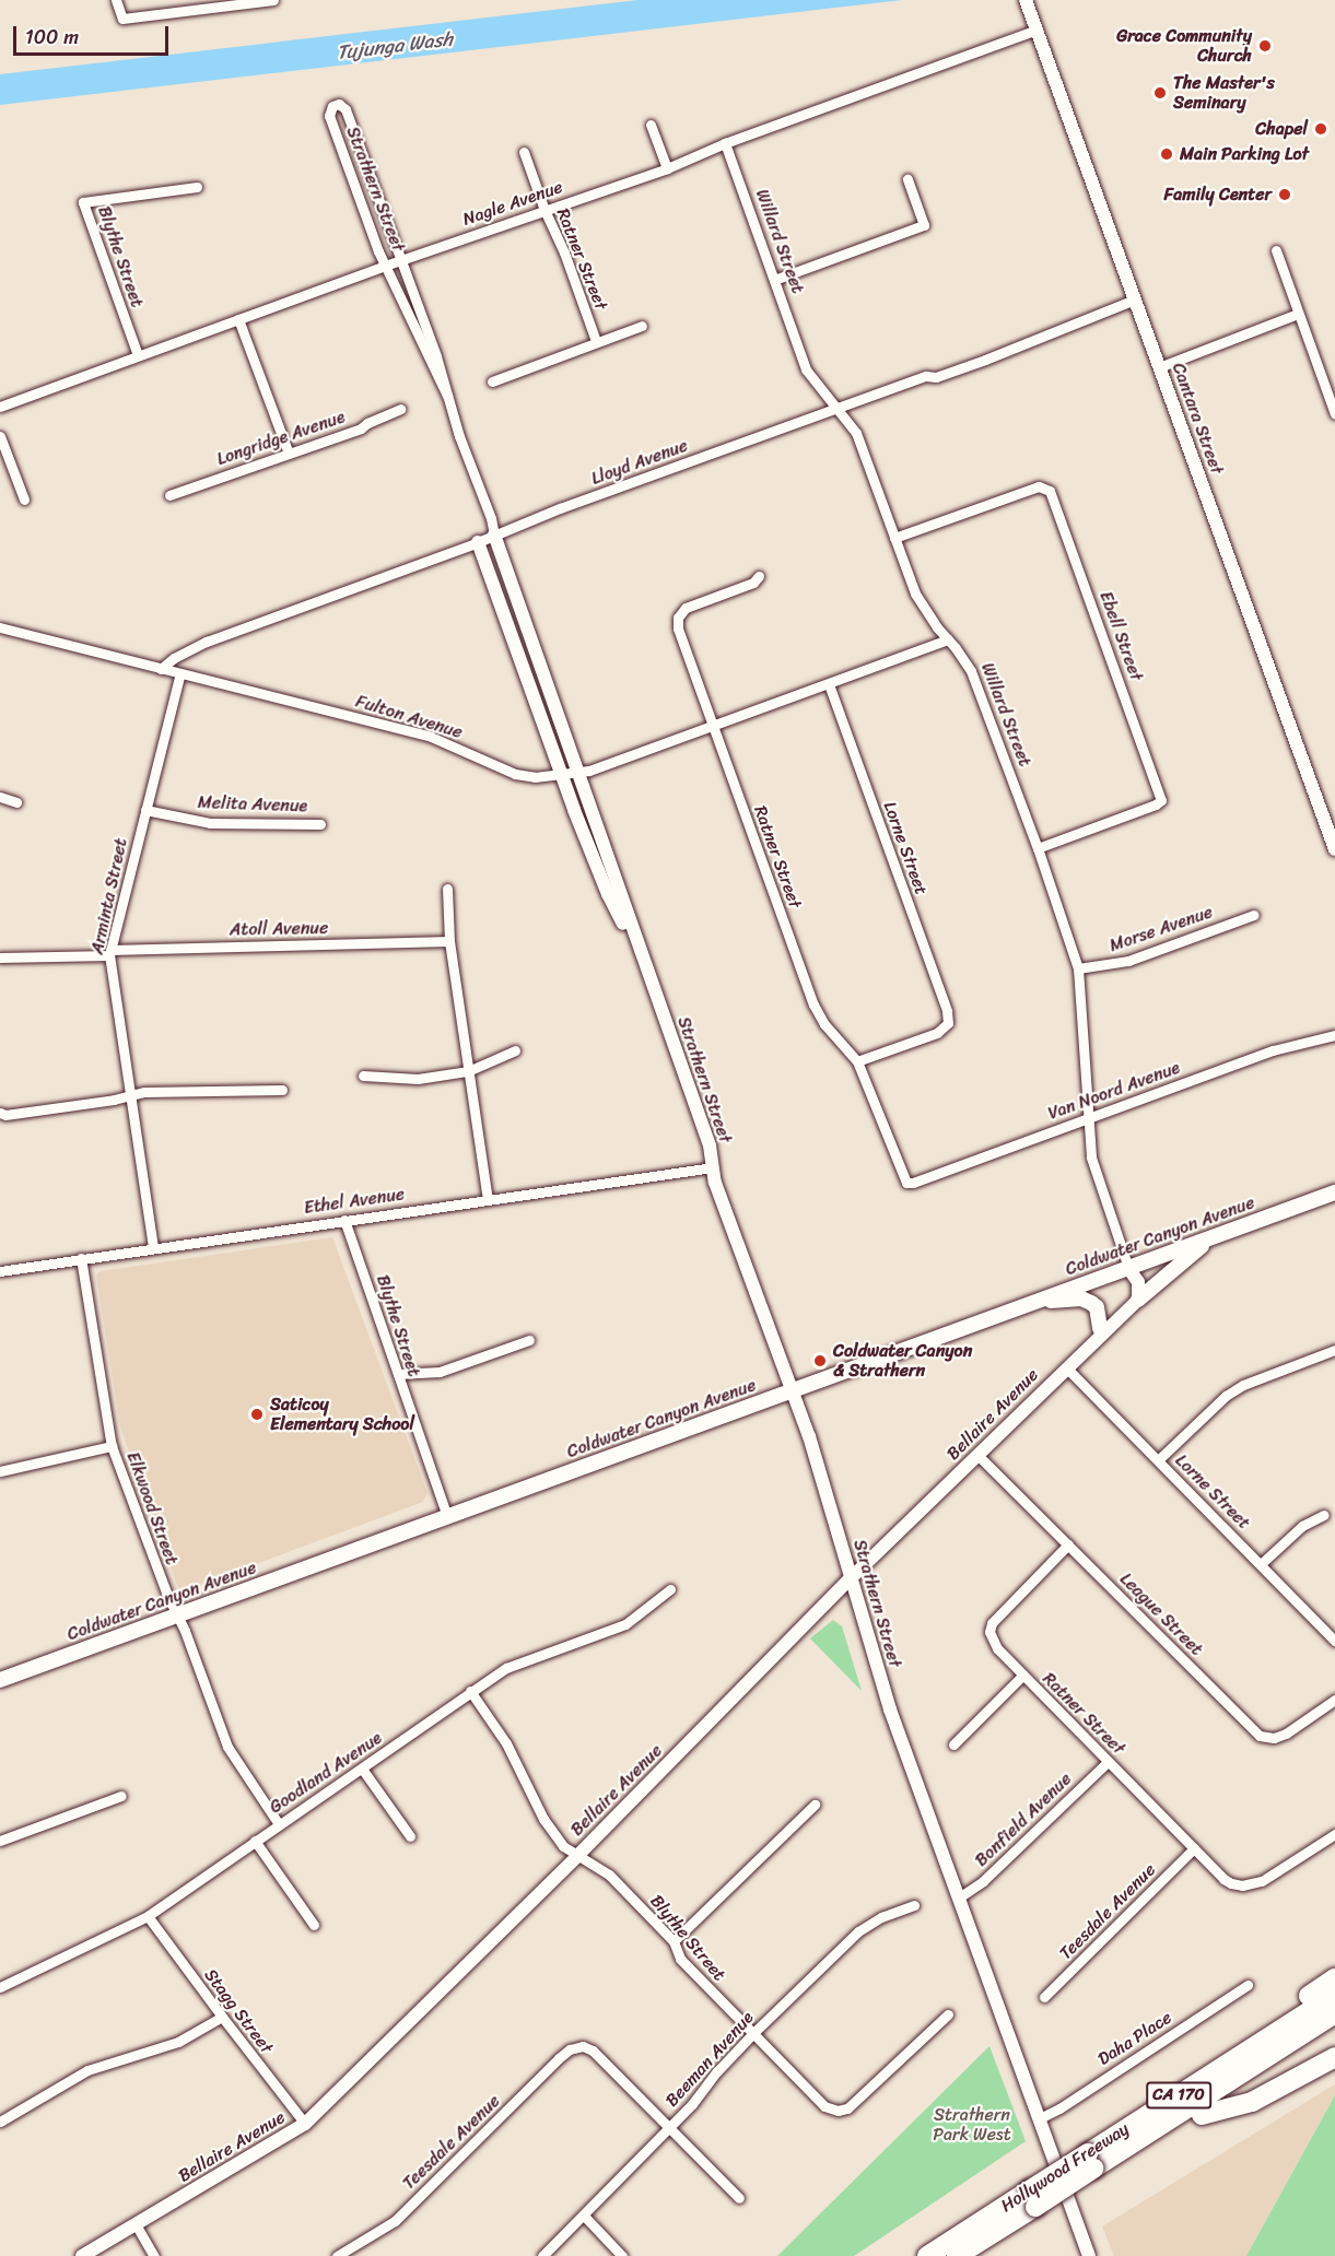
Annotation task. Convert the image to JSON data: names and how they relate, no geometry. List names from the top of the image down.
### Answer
{
  "streets": {
    "highway": ["CA 170", "Hollywood Freeway"],
    "main road": ["Coldwater Canyon Avenue"],
    "street": [
      "Strathern Street",
      "Nagle Avenue",
      "Willard Street",
      "Blythe Street",
      "Ratner Street",
      "Cantara Street",
      "Longridge Avenue",
      "Lloyd Avenue",
      "Ebell Street",
      "Fulton Avenue",
      "Melita Avenue",
      "Lorne Street",
      "Arminta Street",
      "Atoll Avenue",
      "Morse Avenue",
      "Van Noord Avenue",
      "Ethel Avenue",
      "Bellaire Avenue",
      "Elkwood Street",
      "League Street",
      "Goodland Avenue",
      "Bonfield Avenue",
      "Teesdale Avenue",
      "Stagg Street",
      "Daha Place",
      "Beeman Avenue"
    ]
  },
  "crossings": [
    ["Strathern Street", "Nagle Avenue"],
    ["Strathern Street", "Lloyd Avenue"],
    ["Strathern Street", "Fulton Avenue"],
    ["Strathern Street", "Ethel Avenue"],
    ["Strathern Street", "Coldwater Canyon Avenue"],
    ["Strathern Street", "Bellaire Avenue"],
    ["Strathern Street", "Bonfield Avenue"],
    ["Strathern Street", "Daha Place"],
    ["Nagle Avenue", "Willard Street"],
    ["Nagle Avenue", "Blythe Street"],
    ["Nagle Avenue", "Ratner Street"],
    ["Nagle Avenue", "Cantara Street"],
    ["Willard Street", "Lloyd Avenue"],
    ["Willard Street", "Ebell Street"],
    ["Willard Street", "Fulton Avenue"],
    ["Willard Street", "Lorne Street"],
    ["Willard Street", "Morse Avenue"],
    ["Willard Street", "Van Noord Avenue"],
    ["Willard Street", "Coldwater Canyon Avenue"],
    ["Willard Street", "Bellaire Avenue"],
    ["Blythe Street", "Ethel Avenue"],
    ["Blythe Street", "Coldwater Canyon Avenue"],
    ["Blythe Street", "Bellaire Avenue"],
    ["Blythe Street", "Goodland Avenue"],
    ["Blythe Street", "Beeman Avenue"],
    ["Ratner Street", "Fulton Avenue"],
    ["Ratner Street", "Lorne Street"],
    ["Ratner Street", "Van Noord Avenue"],
    ["Ratner Street", "League Street"],
    ["Ratner Street", "Bonfield Avenue"],
    ["Ratner Street", "Teesdale Avenue"],
    ["Cantara Street", "Lloyd Avenue"],
    ["Lloyd Avenue", "Fulton Avenue"],
    ["Fulton Avenue", "Lorne Street"],
    ["Fulton Avenue", "Arminta Street"],
    ["Melita Avenue", "Arminta Street"],
    ["Lorne Street", "Bellaire Avenue"],
    ["Arminta Street", "Atoll Avenue"],
    ["Arminta Street", "Ethel Avenue"],
    ["Ethel Avenue", "Elkwood Street"],
    ["Coldwater Canyon Avenue", "Elkwood Street"],
    ["Bellaire Avenue", "League Street"],
    ["Bellaire Avenue", "Stagg Street"],
    ["Elkwood Street", "Goodland Avenue"],
    ["Goodland Avenue", "Stagg Street"],
    ["Teesdale Avenue", "Beeman Avenue"]
  ],
  "water": ["Tujunga Wash"],
  "parks": ["Strathern Park West"],
  "places": [
    "Grace Community Church",
    "The Master's Seminary",
    "Chapel",
    "Main Parking Lot",
    "Family Center",
    "Coldwater Canyon & Strathern",
    "Saticoy Elementary School"
  ],
  "scale_bar": "100 m"
}
